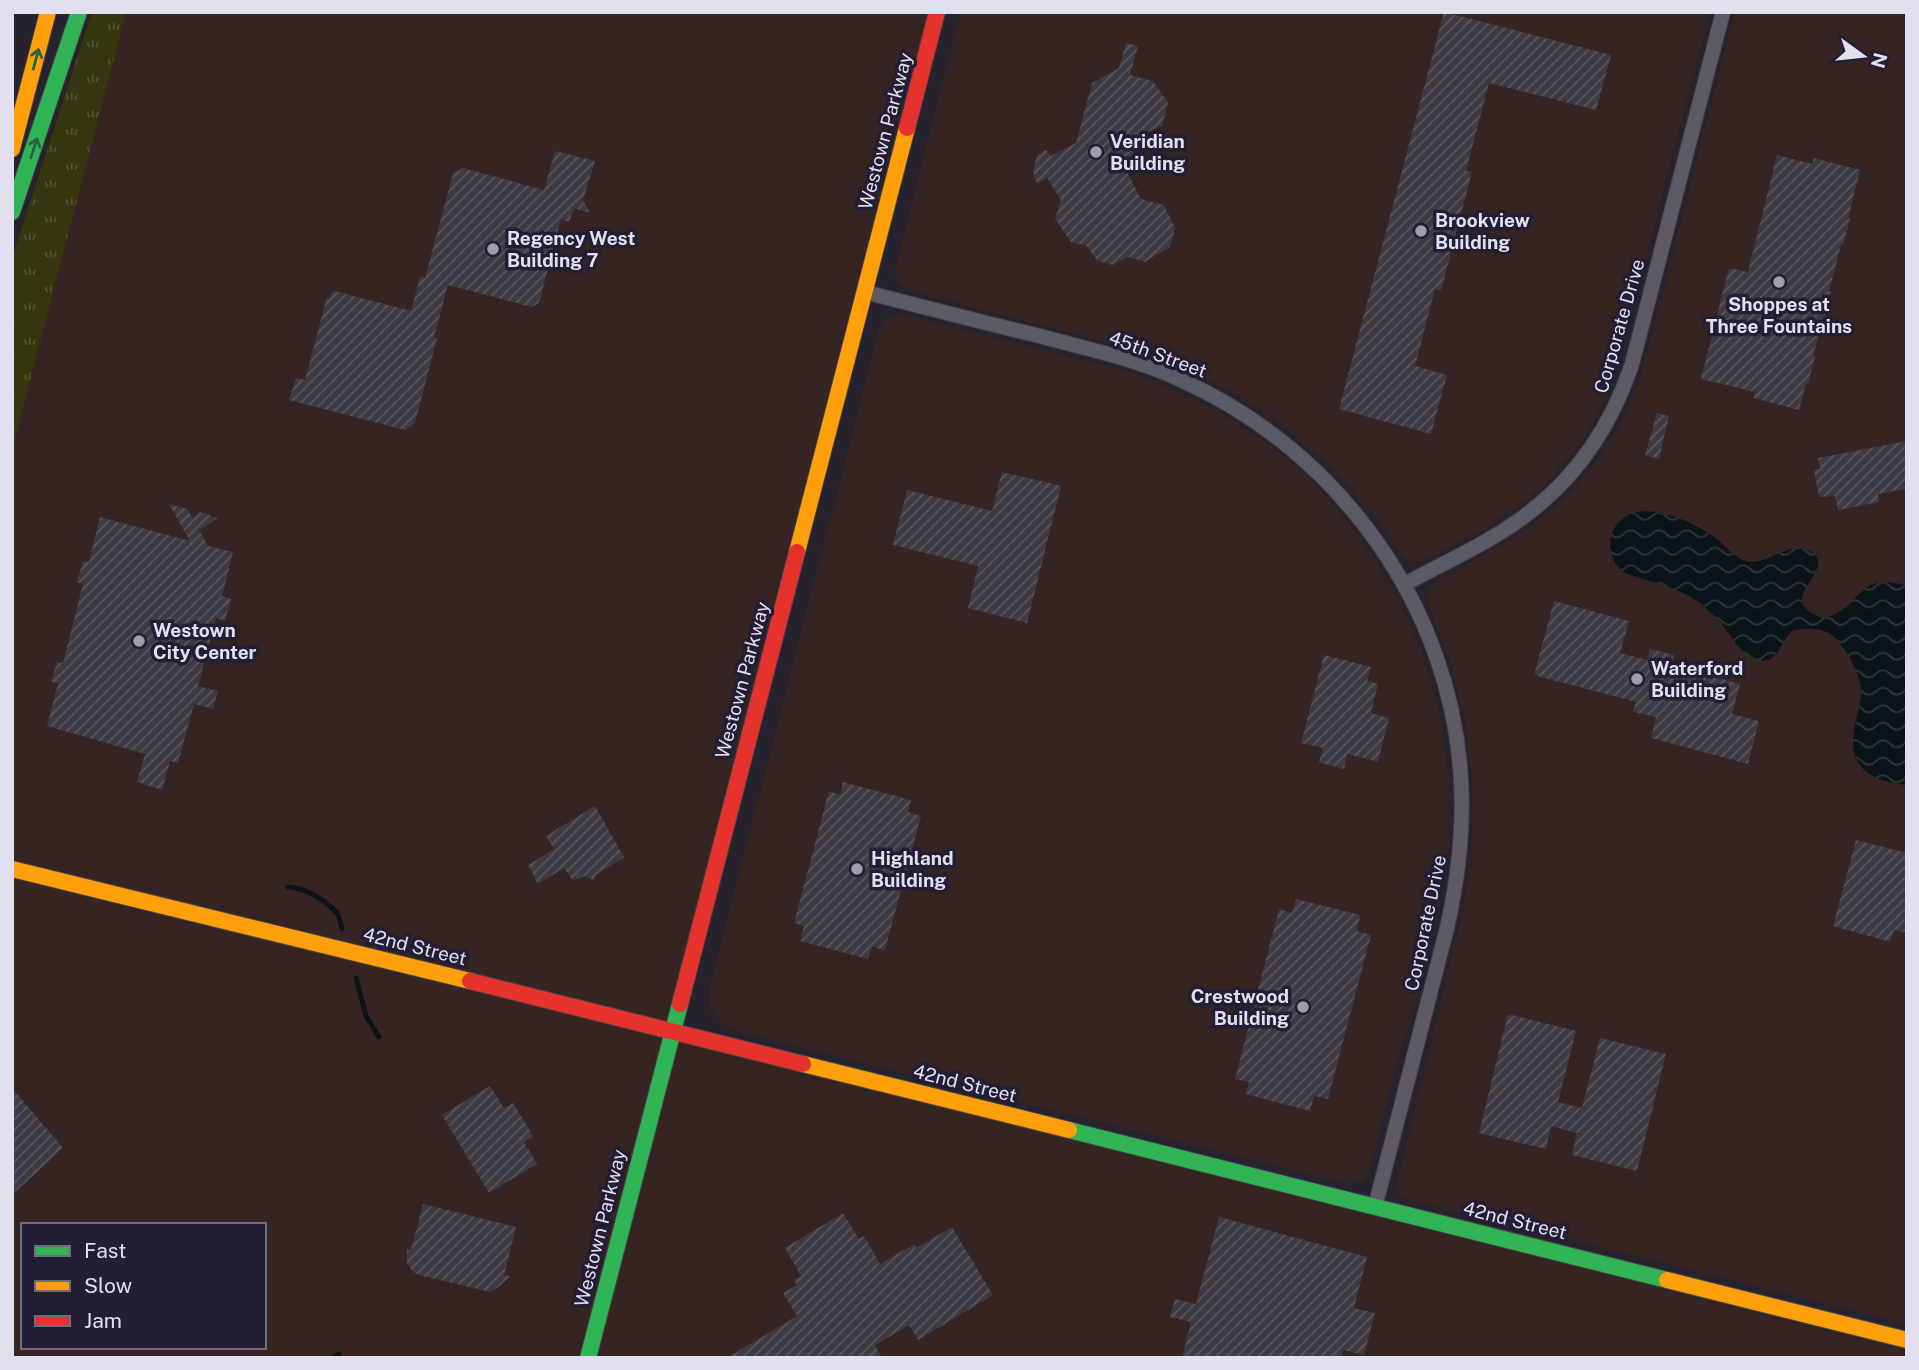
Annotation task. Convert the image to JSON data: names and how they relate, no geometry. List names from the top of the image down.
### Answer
{
  "streets": {
    "main road": ["Westown Parkway", "42nd Street"],
    "street": ["Corporate Drive", "45th Street"]
  },
  "crossings": [
    ["Westown Parkway", "45th Street"],
    ["Westown Parkway", "42nd Street"],
    ["Corporate Drive", "45th Street"],
    ["Corporate Drive", "42nd Street"]
  ],
  "places": [
    "Veridian Building",
    "Brookview Building",
    "Regency West Building 7",
    "Shoppes at Three Fountains",
    "Westown City Center",
    "Waterford Building",
    "Highland Building",
    "Crestwood Building"
  ],
  "legend": ["Fast", "Slow", "Jam"],
  "north": "right"
}
